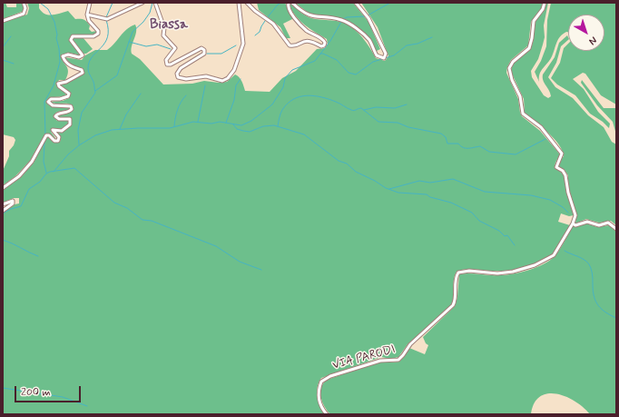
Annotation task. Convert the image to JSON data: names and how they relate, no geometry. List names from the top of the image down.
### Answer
{
  "streets": {
    "street": ["VIA PARODI"]
  },
  "districts": ["Biassa"],
  "scale_bar": "200 m",
  "north": "bottom right"
}
